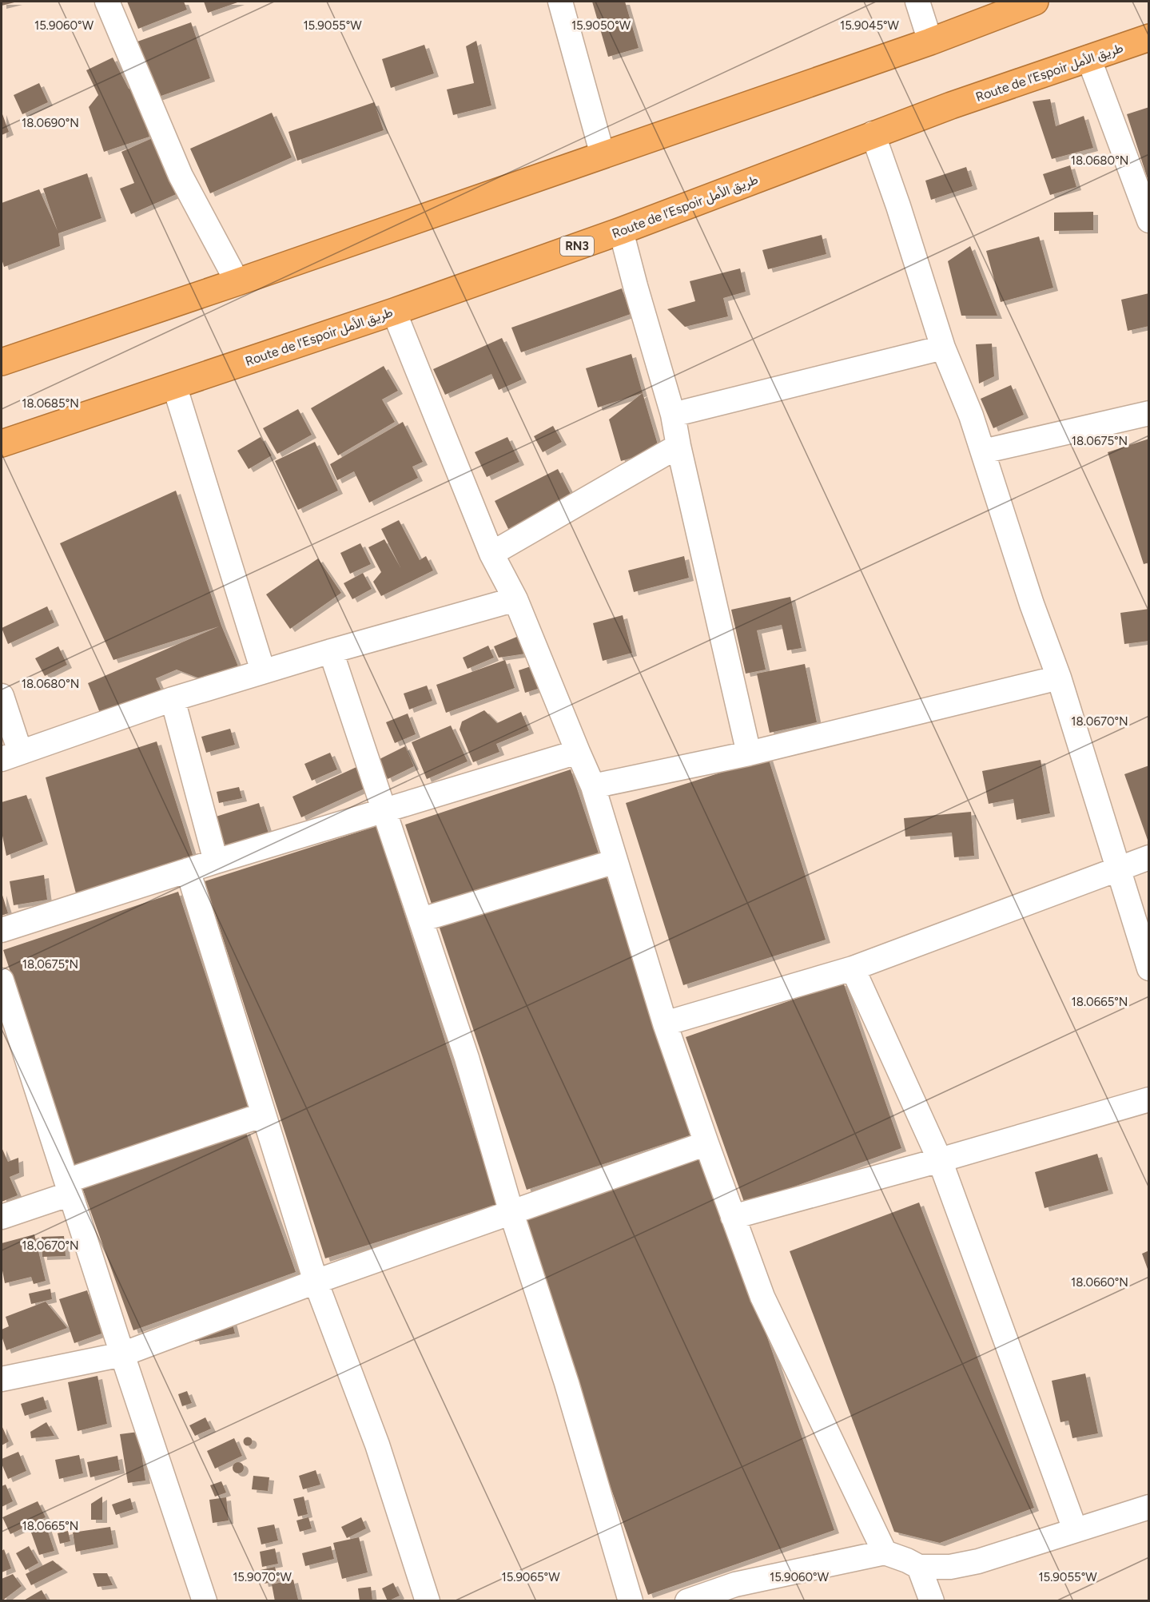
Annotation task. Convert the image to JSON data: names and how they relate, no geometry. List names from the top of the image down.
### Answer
{
  "streets": {
    "highway": ["Route de l’Espoir طريق الأمل", "RN3"]
  },
  "coordinates": [
    "15.9050°W",
    "15.9045°W",
    "15.9060°W",
    "15.9055°W",
    "18.0690°N",
    "18.0680°N",
    "18.0685°N",
    "18.0675°N",
    "18.0670°N",
    "18.0665°N",
    "18.0660°N",
    "15.9070°W",
    "15.9065°W"
  ]
}
